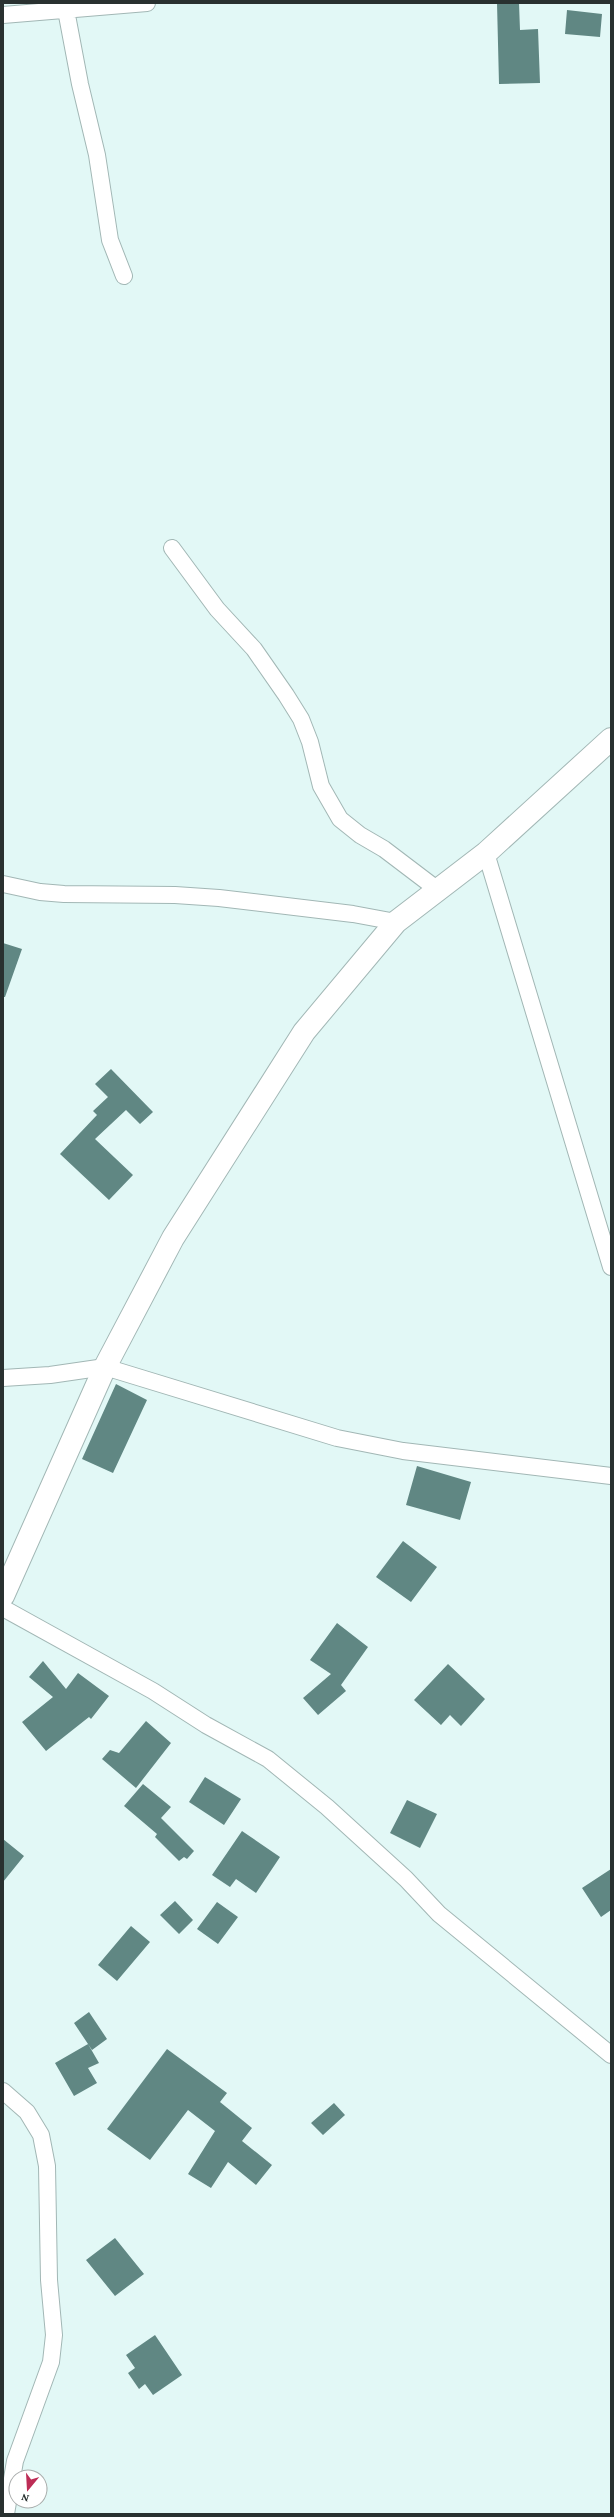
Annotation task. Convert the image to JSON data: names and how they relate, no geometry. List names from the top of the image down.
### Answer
{
  "north": "bottom"
}
